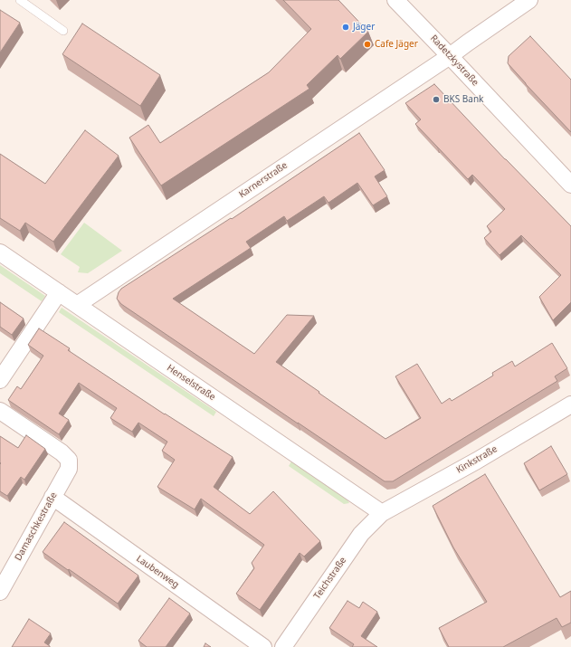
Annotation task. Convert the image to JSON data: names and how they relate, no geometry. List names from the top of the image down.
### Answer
{
  "streets": {
    "street": [
      "Radetzkystraße",
      "Karnerstraße",
      "Henselstraße",
      "Kinkstraße",
      "Damaschkestraße",
      "Laubenweg",
      "Teichstraße"
    ]
  },
  "crossings": [
    ["Radetzkystraße", "Karnerstraße"],
    ["Karnerstraße", "Henselstraße"],
    ["Henselstraße", "Kinkstraße"],
    ["Henselstraße", "Teichstraße"],
    ["Kinkstraße", "Teichstraße"],
    ["Damaschkestraße", "Laubenweg"]
  ],
  "places": ["Jäger", "Cafe Jäger", "BKS Bank"]
}
